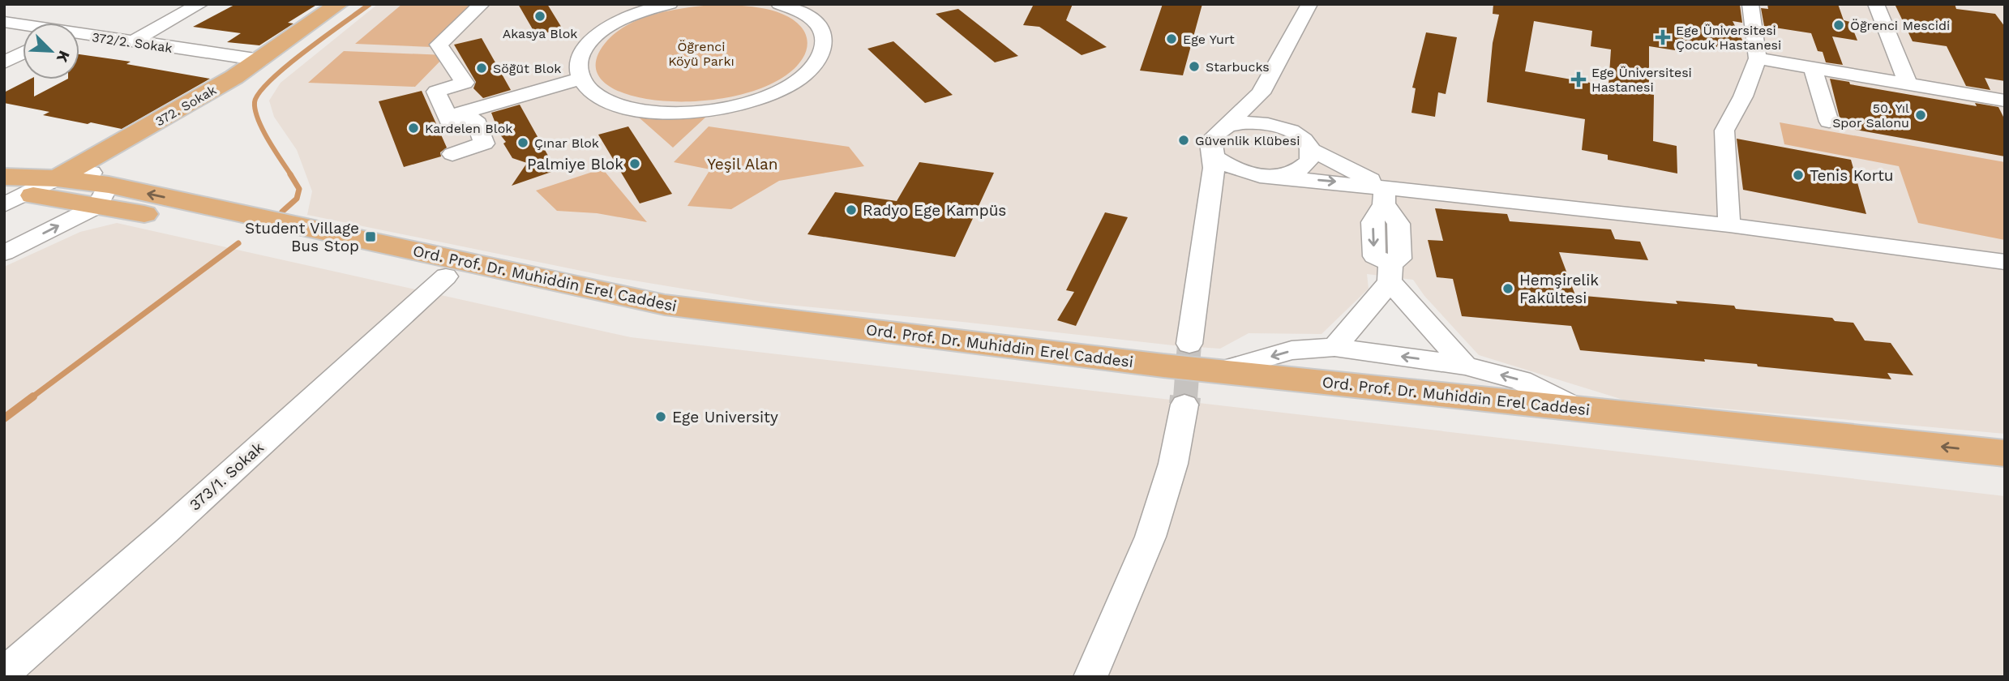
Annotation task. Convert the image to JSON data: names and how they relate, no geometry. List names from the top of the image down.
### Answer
{
  "streets": {
    "main road": ["372. Sokak", "Ord. Prof. Dr. Muhiddin Erel Caddesi"],
    "street": ["372/2. Sokak", "373/1. Sokak"]
  },
  "crossings": [
    ["372/2. Sokak", "372. Sokak"],
    ["372. Sokak", "Ord. Prof. Dr. Muhiddin Erel Caddesi"],
    ["Ord. Prof. Dr. Muhiddin Erel Caddesi", "373/1. Sokak"]
  ],
  "parks": ["Öğrenci Köyü Parkı", "Yeşil Alan"],
  "places": {
    "other": [
      "Akasya Blok",
      "Öğrenci Mescidi",
      "Ege Yurt",
      "Starbucks",
      "Söğüt Blok",
      "50. Yıl Spor Salonu",
      "Kardelen Blok",
      "Güvenlik Klübesi",
      "Çınar Blok",
      "Palmiye Blok",
      "Tenis Kortu",
      "Radyo Ege Kampüs",
      "Hemşirelik Fakültesi",
      "Ege University"
    ],
    "health": ["Ege Üniversitesi Çocuk Hastanesi", "Ege Üniversitesi Hastanesi"],
    "transit": ["Student Village Bus Stop"]
  },
  "north": "bottom right"
}
